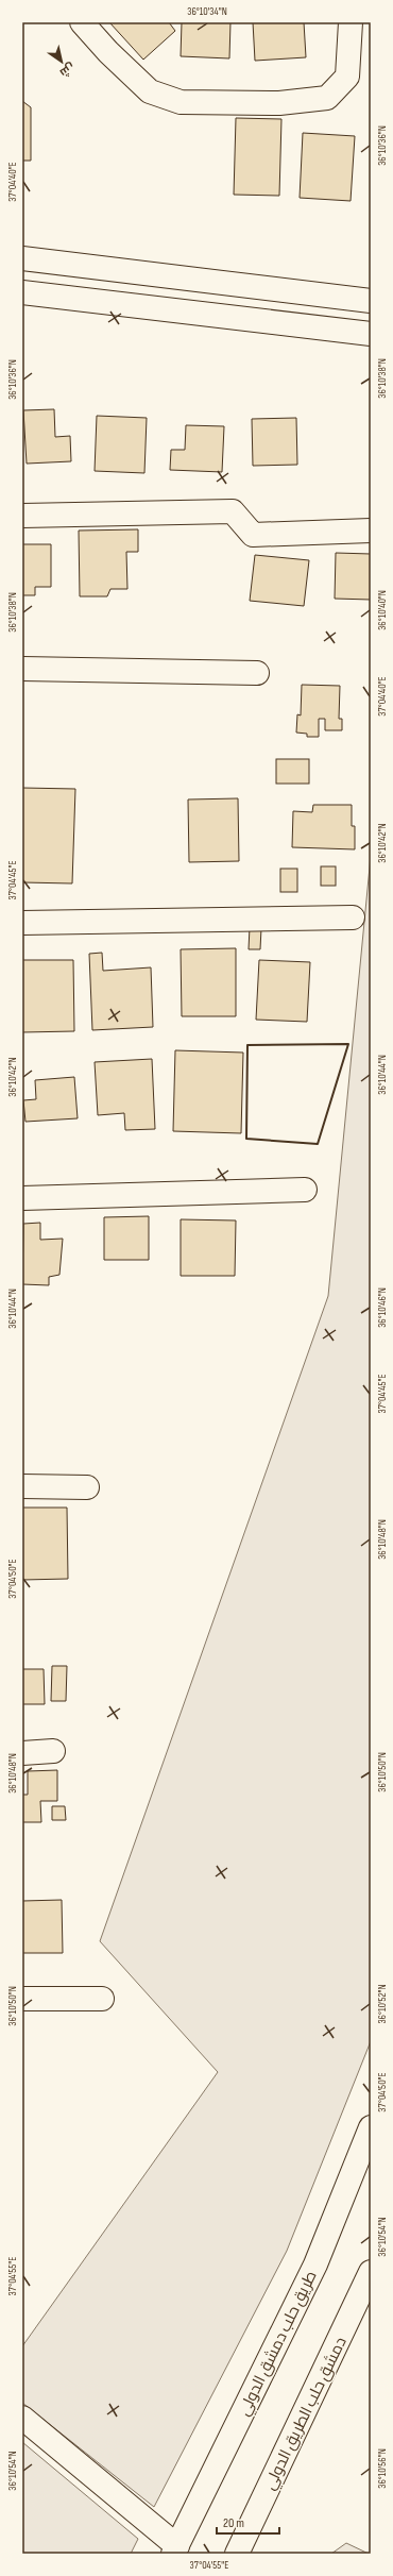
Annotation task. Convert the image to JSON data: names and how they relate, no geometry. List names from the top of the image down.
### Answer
{
  "streets": {
    "main road": ["طريق حلب دمشق الدولي", "دمشق حلب الطريق الدولي"]
  },
  "scale_bar": "20 m",
  "north": "bottom right",
  "coordinates": [
    "36°10'34\"N",
    "36°10'36\"N",
    "37°04'40\"E",
    "36°10'38\"N",
    "36°10'40\"N",
    "36°10'42\"N",
    "37°04'45\"E",
    "36°10'44\"N",
    "36°10'46\"N",
    "36°10'48\"N",
    "37°04'50\"E",
    "36°10'50\"N",
    "36°10'52\"N",
    "36°10'54\"N",
    "37°04'55\"E",
    "36°10'56\"N"
  ]
}
